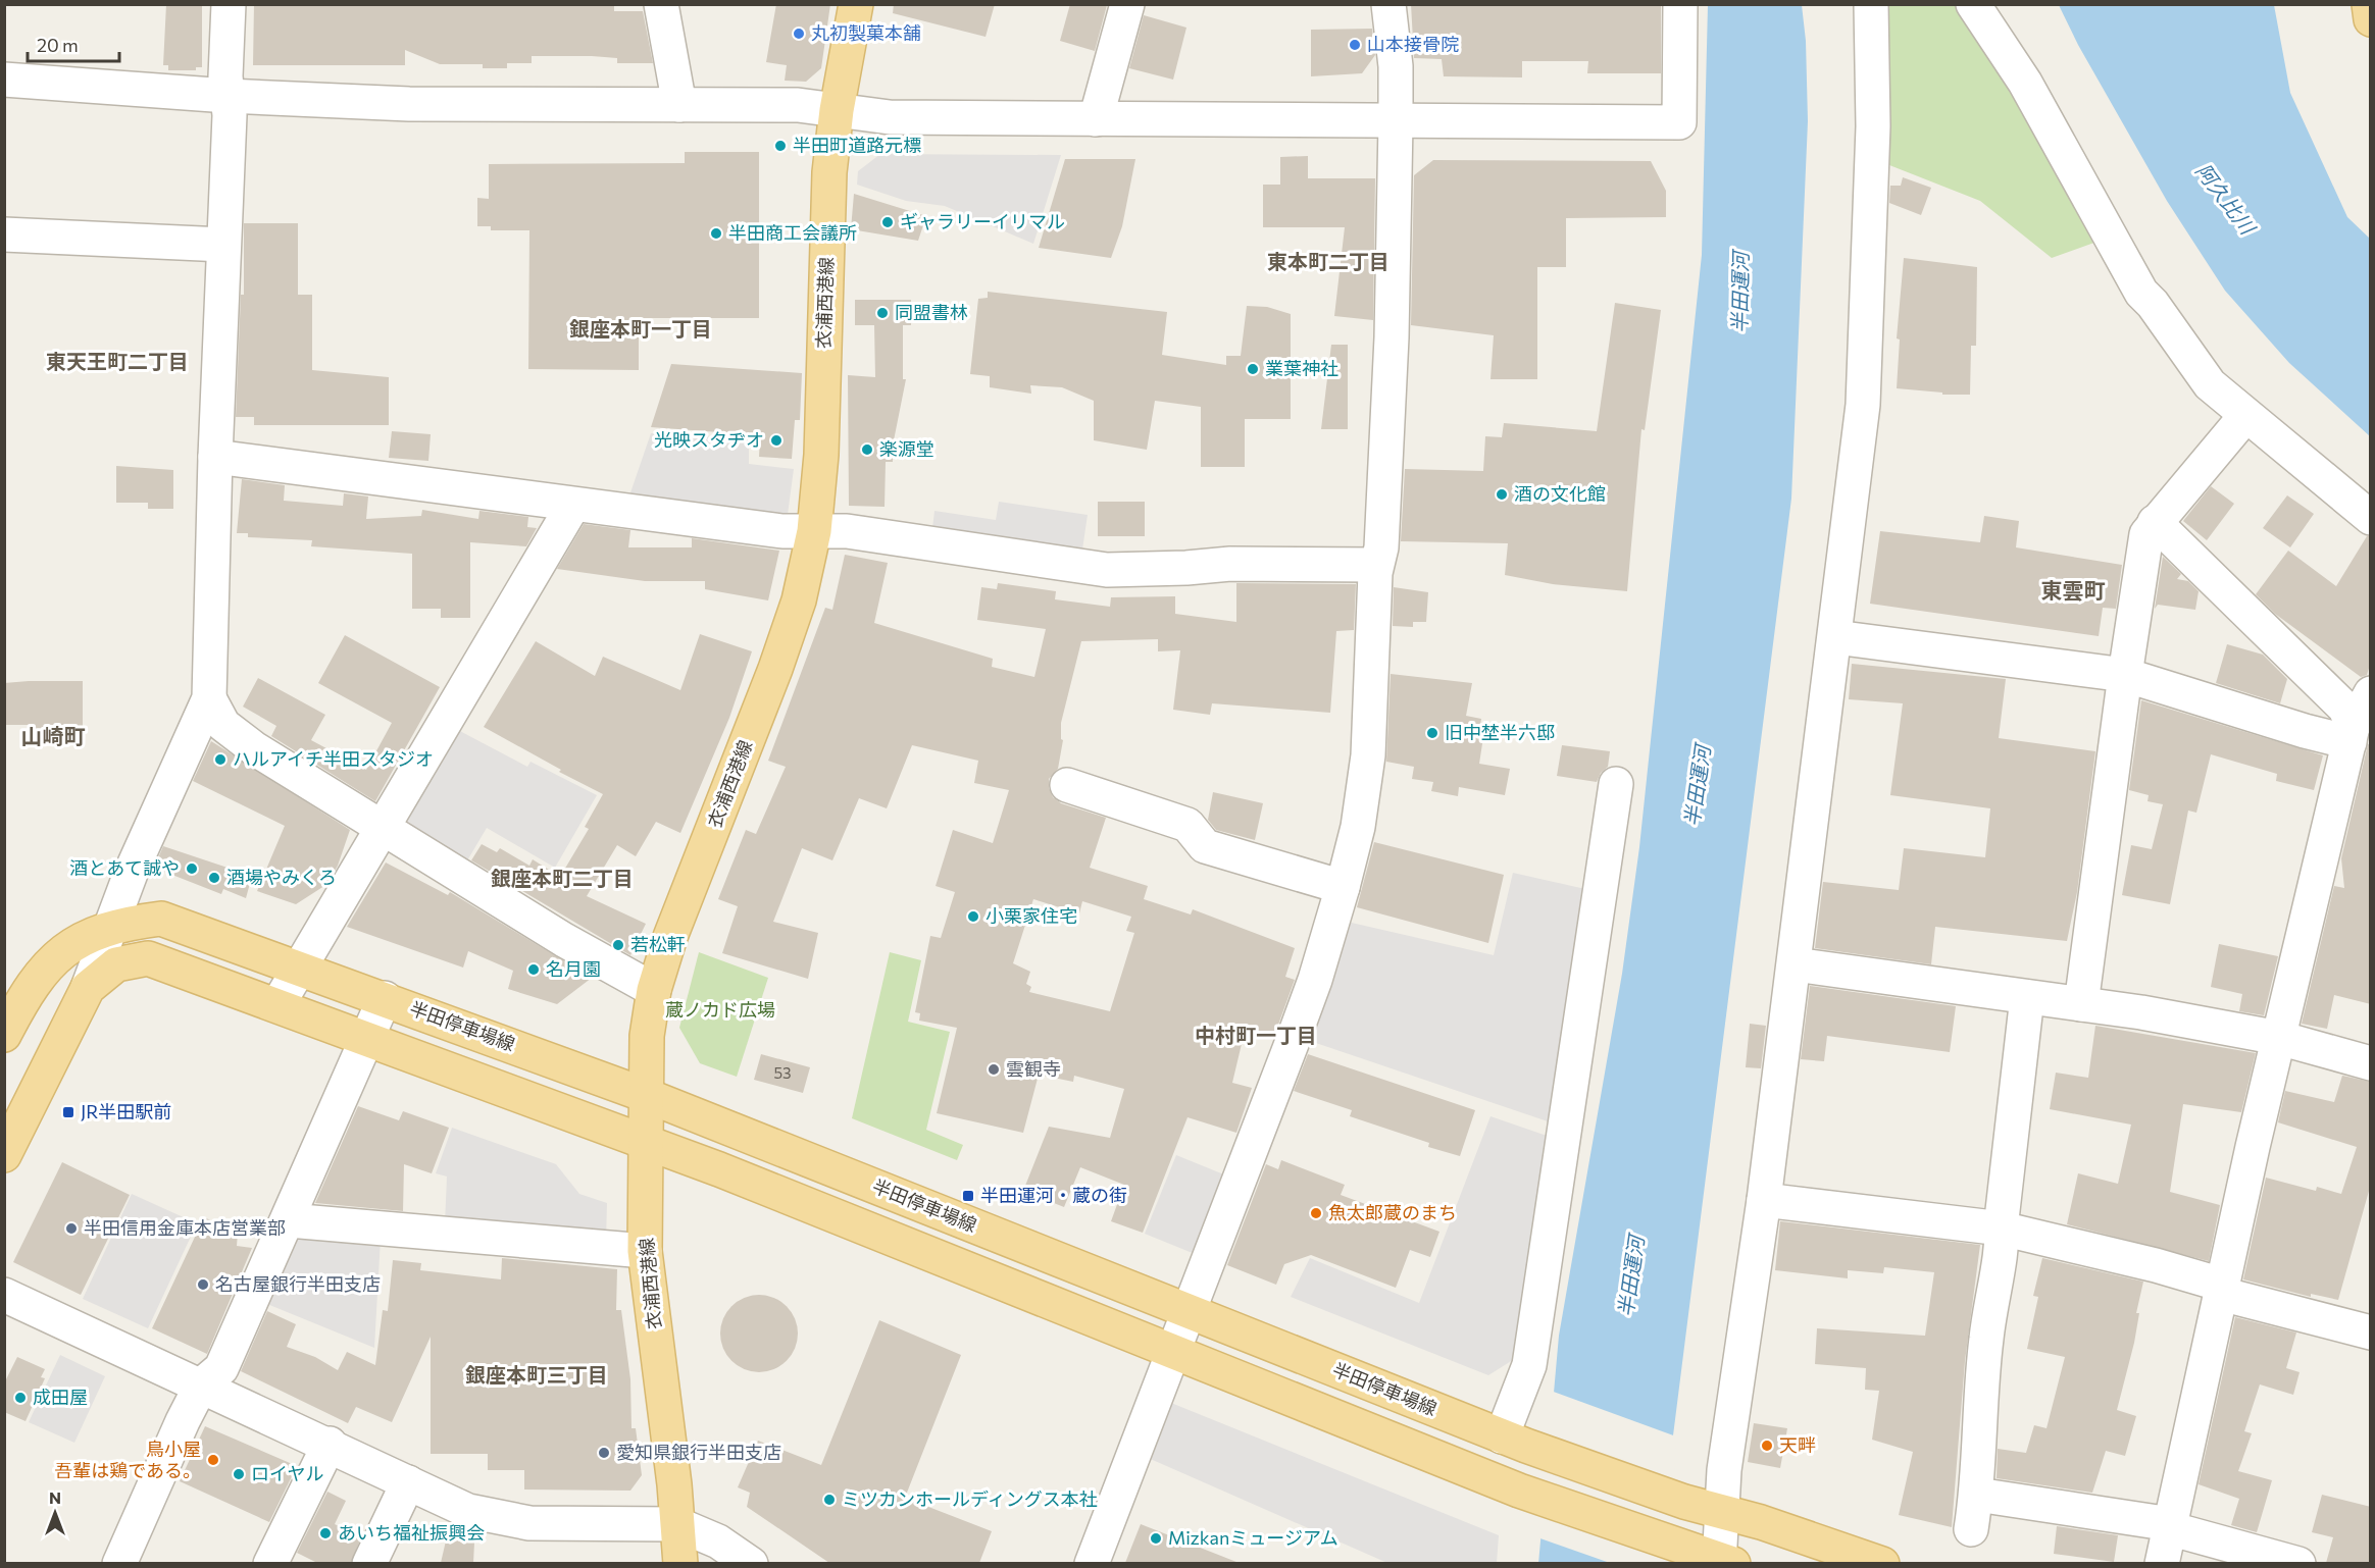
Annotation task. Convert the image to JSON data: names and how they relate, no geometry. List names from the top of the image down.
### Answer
{
  "streets": {
    "main road": ["衣浦西港線", "半田停車場線"]
  },
  "crossings": [
    ["衣浦西港線", "半田停車場線"]
  ],
  "districts": [
    "東本町二丁目",
    "銀座本町一丁目",
    "東天王町二丁目",
    "東雲町",
    "山崎町",
    "銀座本町二丁目",
    "中村町一丁目",
    "銀座本町三丁目"
  ],
  "water": ["阿久比川", "半田運河"],
  "parks": ["蔵ノカド広場"],
  "places": {
    "other": [
      "丸初製菓本舗",
      "山本接骨院",
      "半田町道路元標",
      "ギャラリーイリマル",
      "半田商工会議所",
      "同盟書林",
      "業葉神社",
      "光映スタヂオ",
      "楽源堂",
      "酒の文化館",
      "旧中埜半六邸",
      "ハルアイチ半田スタジオ",
      "酒とあて誠や",
      "酒場やみくろ",
      "小栗家住宅",
      "若松軒",
      "名月園",
      "雲観寺",
      "魚太郎蔵のまち",
      "半田信用金庫本店営業部",
      "名古屋銀行半田支店",
      "成田屋",
      "天畔",
      "愛知県銀行半田支店",
      "鳥小屋 吾輩は鶏である。",
      "ロイヤル",
      "ミツカンホールディングス本社",
      "あいち福祉振興会",
      "Mizkanミュージアム"
    ],
    "transit": ["JR半田駅前", "半田運河・蔵の街"]
  },
  "house_numbers": ["53"],
  "scale_bar": "20 m",
  "north": "top"
}
